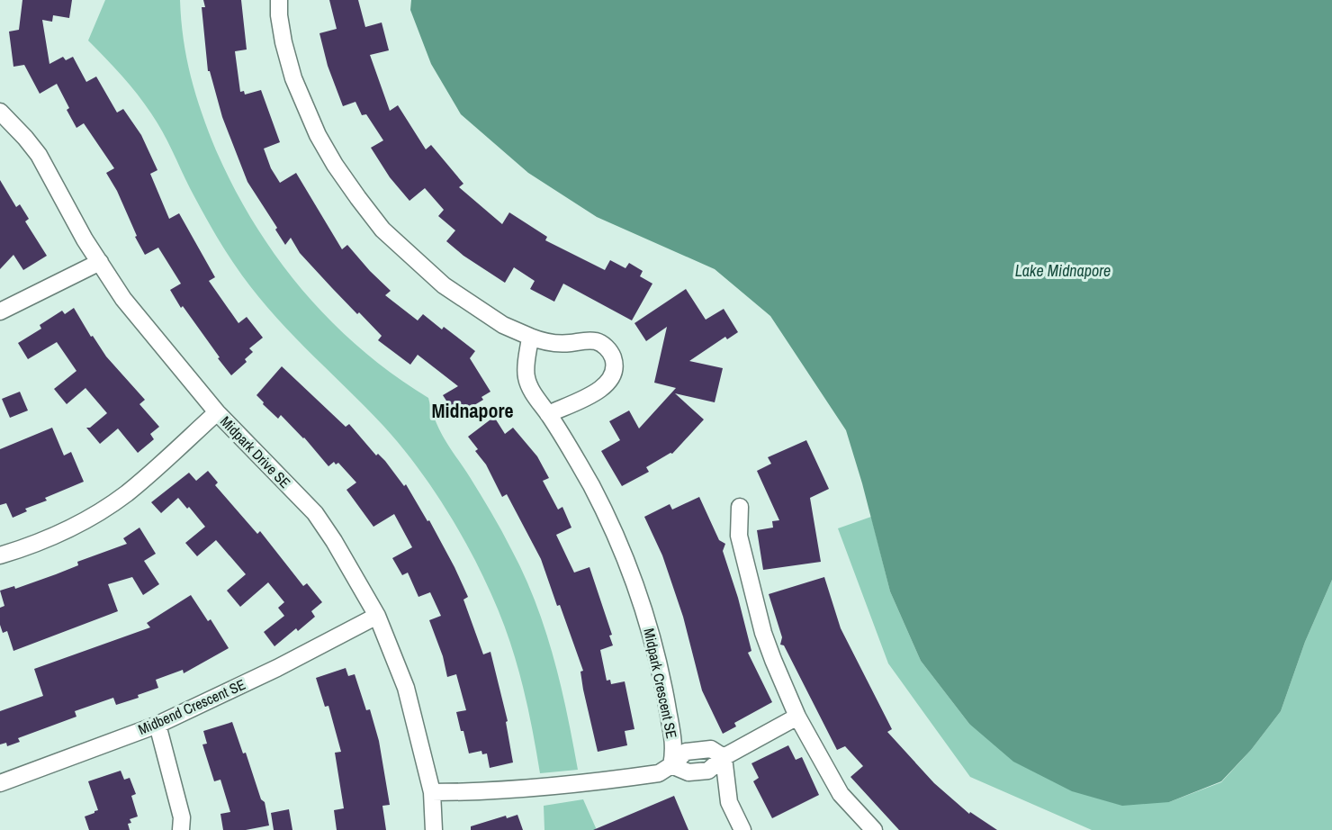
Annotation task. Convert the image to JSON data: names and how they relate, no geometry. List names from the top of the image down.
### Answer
{
  "streets": {
    "street": ["Midpark Drive SE", "Midpark Crescent SE", "Midbend Crescent SE"]
  },
  "crossings": [
    ["Midpark Drive SE", "Midbend Crescent SE"]
  ],
  "districts": ["Midnapore"],
  "water": ["Lake Midnapore"]
}
